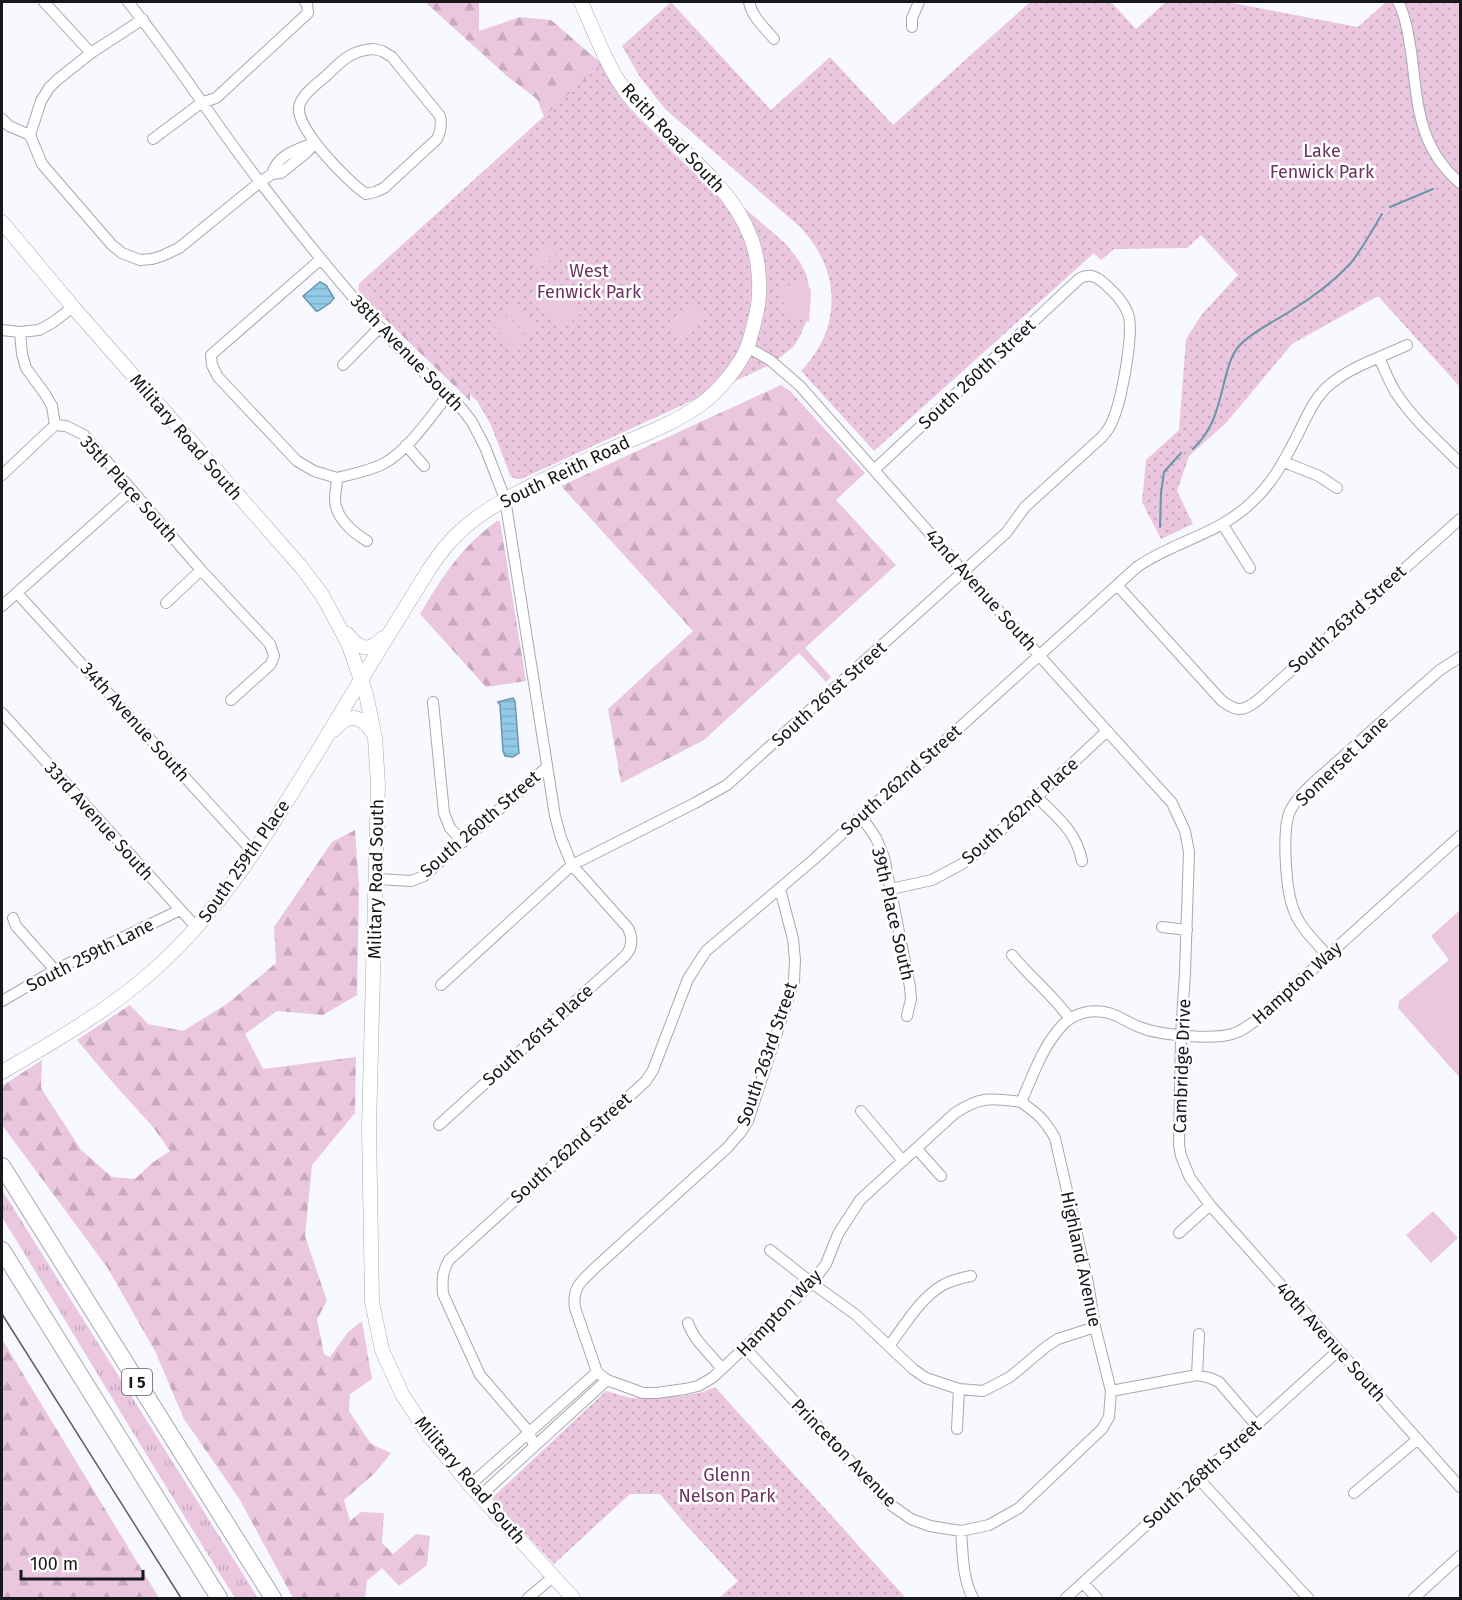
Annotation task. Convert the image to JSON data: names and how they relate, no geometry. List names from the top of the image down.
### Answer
{
  "streets": {
    "highway": ["I 5"],
    "main road": [
      "Reith Road South",
      "Military Road South",
      "South Reith Road",
      "South 259th Place"
    ],
    "street": [
      "38th Avenue South",
      "South 260th Street",
      "35th Place South",
      "42nd Avenue South",
      "South 263rd Street",
      "South 261st Street",
      "34th Avenue South",
      "Somerset Lane",
      "South 262nd Street",
      "South 262nd Place",
      "33rd Avenue South",
      "39th Place South",
      "South 259th Lane",
      "Hampton Way",
      "South 261st Place",
      "Cambridge Drive",
      "Highland Avenue",
      "40th Avenue South",
      "Princeton Avenue",
      "South 268th Street"
    ]
  },
  "crossings": [
    ["Reith Road South", "South Reith Road"],
    ["Reith Road South", "42nd Avenue South"],
    ["38th Avenue South", "South 260th Street"],
    ["38th Avenue South", "South Reith Road"],
    ["38th Avenue South", "South 261st Street"],
    ["38th Avenue South", "South 261st Place"],
    ["South 260th Street", "Military Road South"],
    ["South 260th Street", "42nd Avenue South"],
    ["South 260th Street", "South 261st Street"],
    ["Military Road South", "South Reith Road"],
    ["Military Road South", "South 259th Place"],
    ["South Reith Road", "42nd Avenue South"],
    ["South Reith Road", "South 259th Place"],
    ["42nd Avenue South", "South 261st Street"],
    ["42nd Avenue South", "South 262nd Street"],
    ["42nd Avenue South", "South 262nd Place"],
    ["42nd Avenue South", "Cambridge Drive"],
    ["South 263rd Street", "South 262nd Street"],
    ["South 263rd Street", "Hampton Way"],
    ["South 261st Street", "South 261st Place"],
    ["34th Avenue South", "South 259th Place"],
    ["Somerset Lane", "Hampton Way"],
    ["South 262nd Street", "39th Place South"],
    ["South 262nd Place", "39th Place South"],
    ["33rd Avenue South", "South 259th Place"],
    ["33rd Avenue South", "South 259th Lane"],
    ["Hampton Way", "Cambridge Drive"],
    ["Hampton Way", "Highland Avenue"],
    ["Hampton Way", "Princeton Avenue"],
    ["Cambridge Drive", "40th Avenue South"],
    ["Highland Avenue", "Princeton Avenue"],
    ["40th Avenue South", "South 268th Street"]
  ],
  "parks": ["Lake Fenwick Park", "West Fenwick Park", "Glenn Nelson Park"],
  "scale_bar": "100 m"
}
